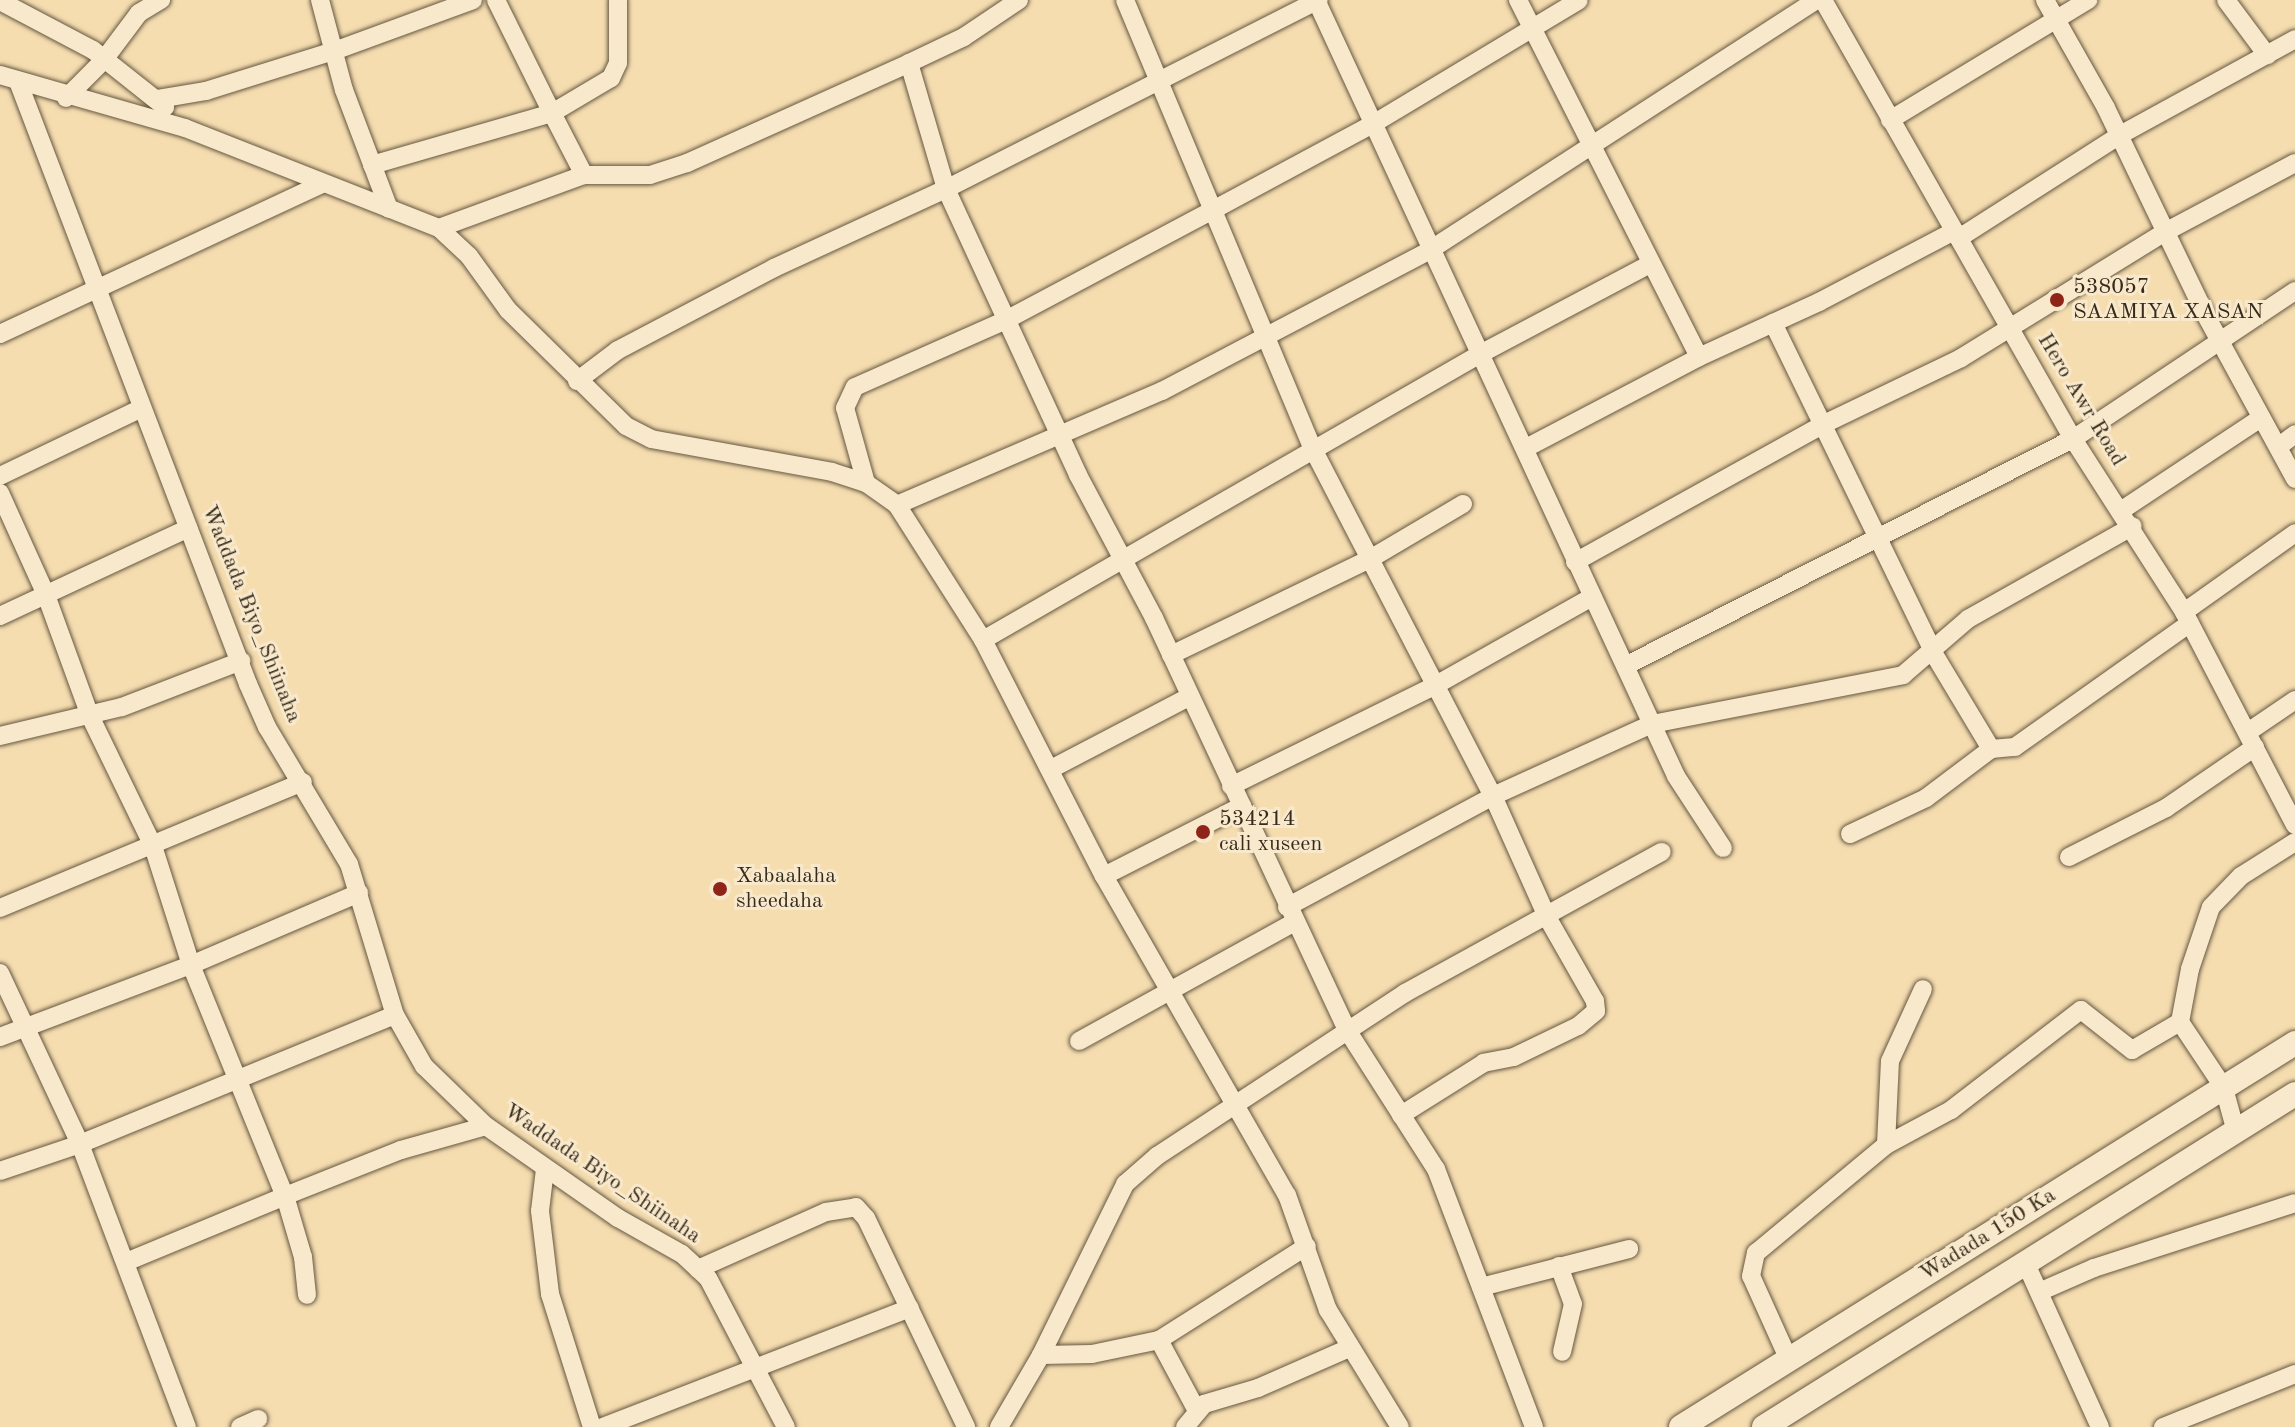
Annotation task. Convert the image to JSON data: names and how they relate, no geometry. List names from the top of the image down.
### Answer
{
  "streets": {
    "street": ["Hero Awr Road", "Waddada Biyo_Shiinaha", "Wadada 150 Ka"]
  },
  "places": ["538057 SAAMIYA XASAN", "534214 cali xuseen", "Xabaalaha sheedaha"]
}
